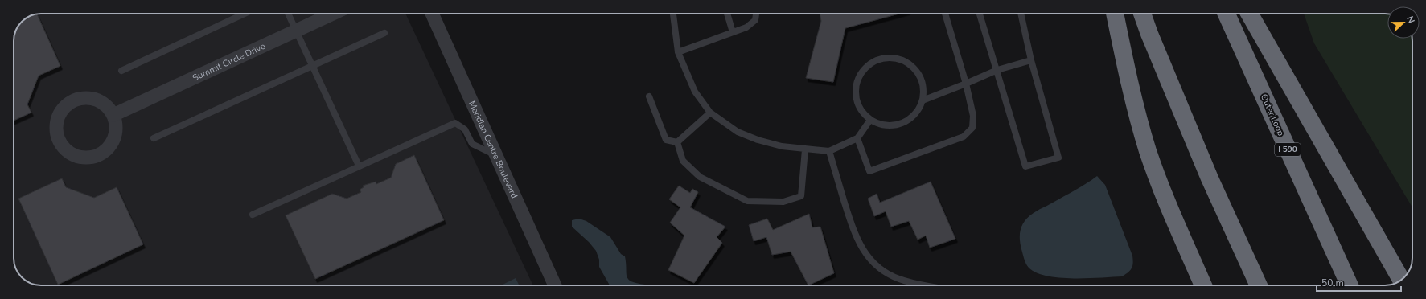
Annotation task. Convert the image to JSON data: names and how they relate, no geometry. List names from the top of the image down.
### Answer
{
  "streets": {
    "highway": ["Outer Loop", "I 590"],
    "street": ["Summit Circle Drive", "Meridian Centre Boulevard"]
  },
  "scale_bar": "50 m",
  "north": "right"
}
